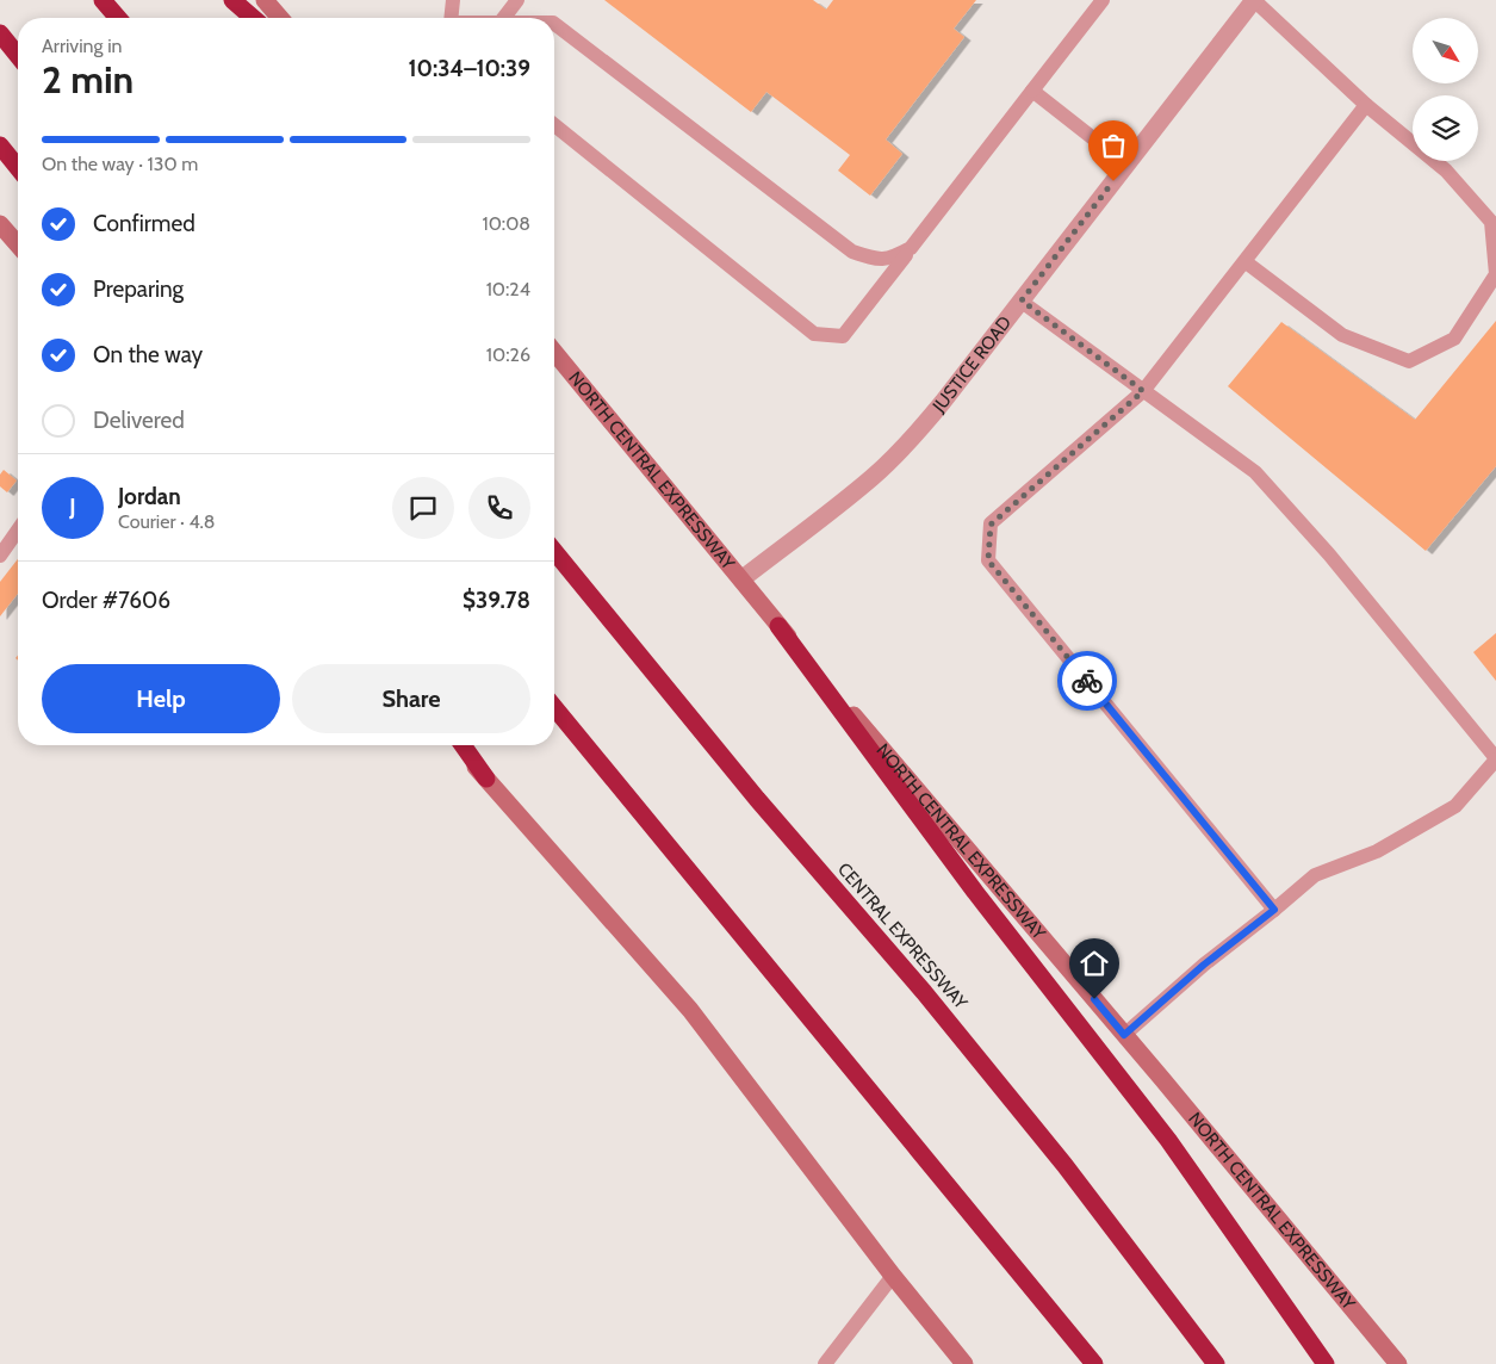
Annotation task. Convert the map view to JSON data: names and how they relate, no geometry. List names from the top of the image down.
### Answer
{
  "streets": {
    "highway": ["CENTRAL EXPRESSWAY"],
    "main road": ["NORTH CENTRAL EXPRESSWAY"],
    "street": ["JUSTICE ROAD"]
  },
  "crossings": [
    ["JUSTICE ROAD", "NORTH CENTRAL EXPRESSWAY"]
  ],
  "north": "bottom right",
  "page": {
    "heading": ["2 min", "Arriving in", "10:34–10:39"],
    "panel": [
      "Jordan",
      "Courier · 4.8",
      "Order #7606",
      "$39.78"
    ],
    "bar": "On the way · 130 m",
    "list": [
      ["Confirmed", "10:08"],
      ["Preparing", "10:24"],
      ["On the way", "10:26"],
      "Delivered"
    ],
    "round": "J",
    "buttons": ["Help", "Share"]
  }
}
